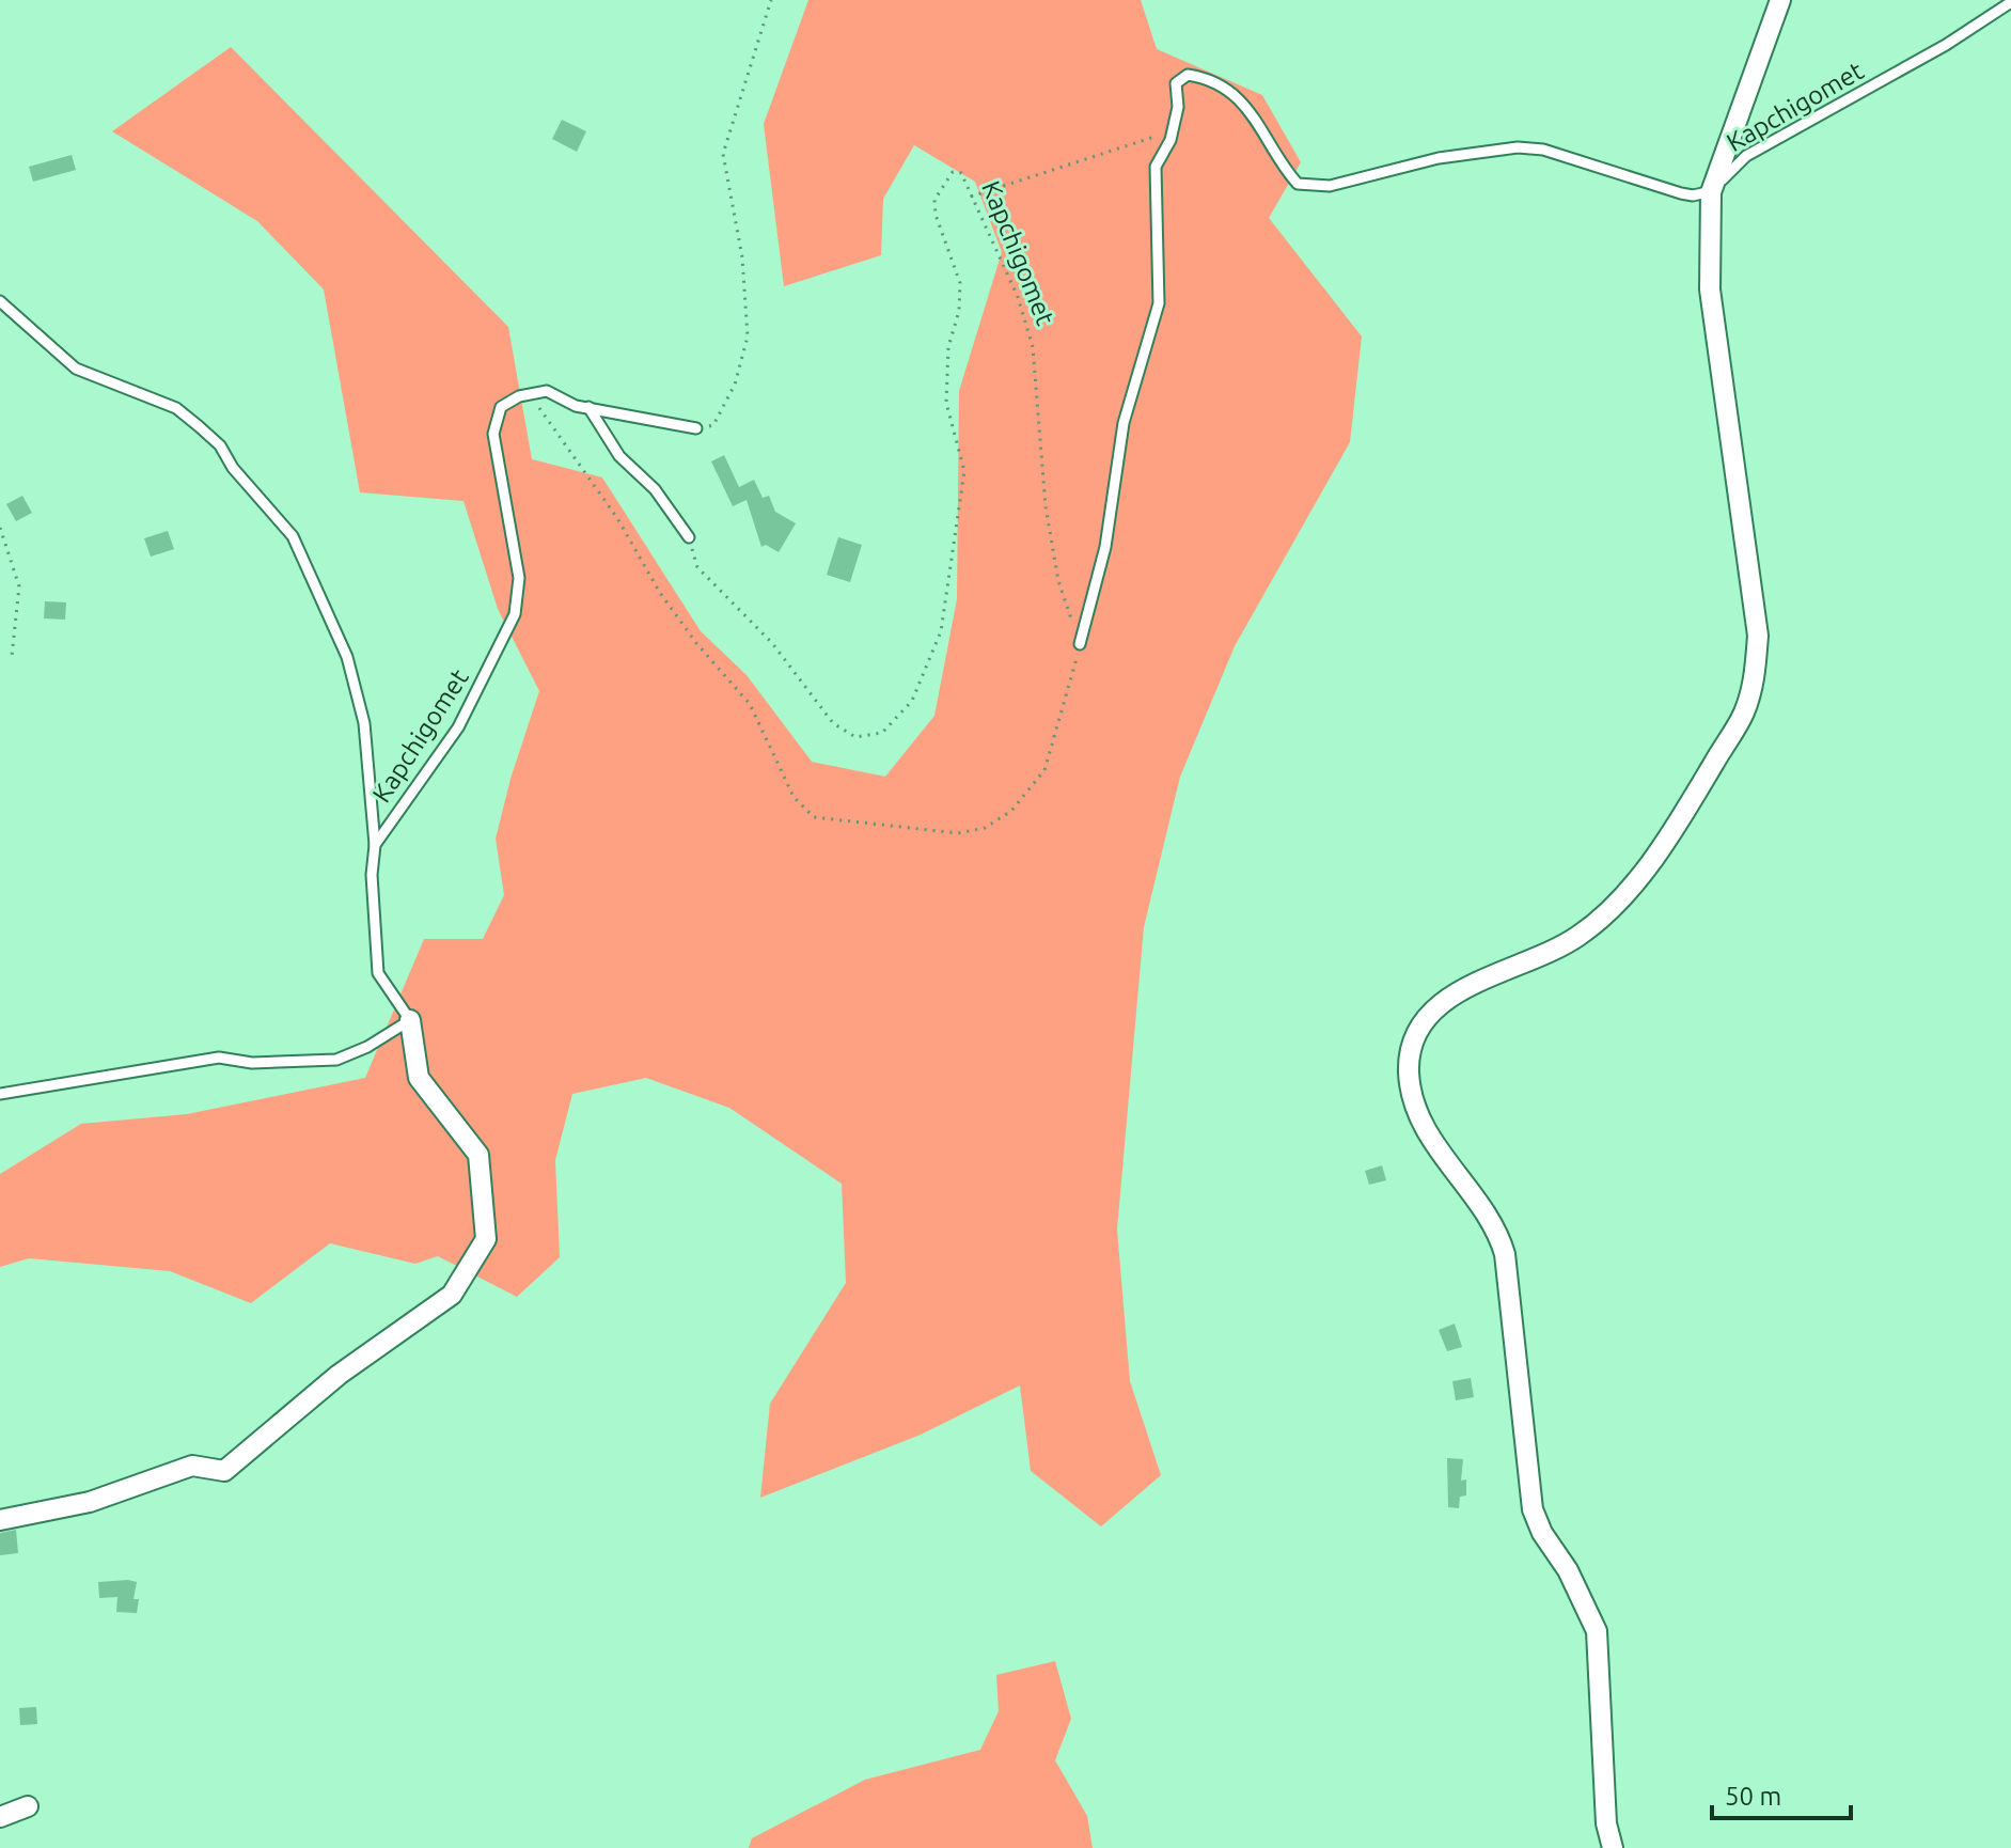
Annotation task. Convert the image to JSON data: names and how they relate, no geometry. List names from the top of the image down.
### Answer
{
  "streets": {
    "lane": ["Kapchigomet"]
  },
  "scale_bar": "50 m"
}
